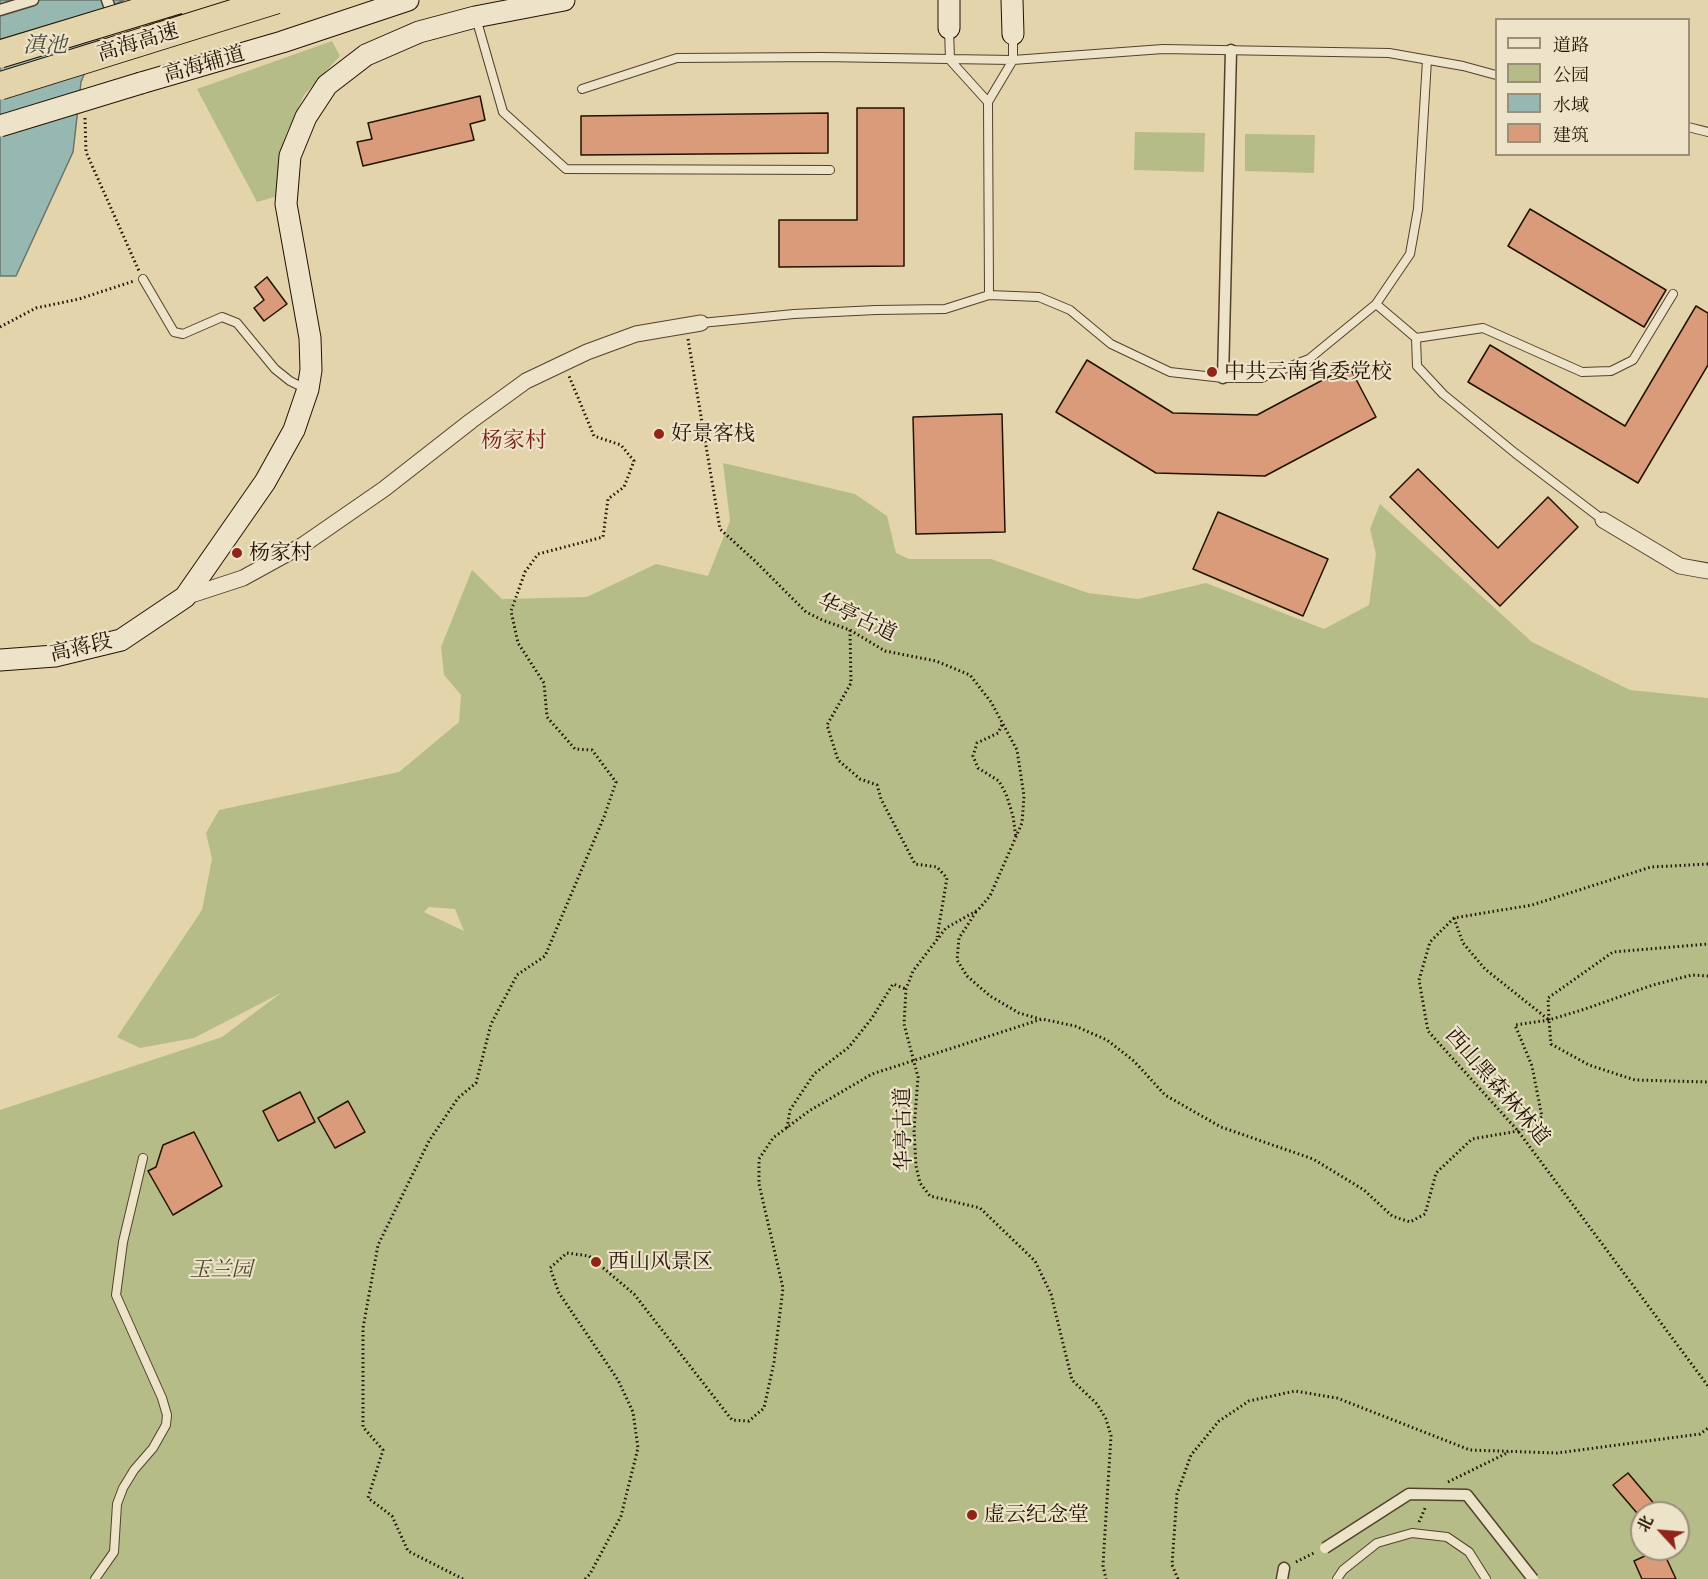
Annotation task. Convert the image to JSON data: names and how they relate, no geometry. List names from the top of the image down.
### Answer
{
  "streets": {
    "highway": ["高海高速"],
    "main road": ["高海辅道", "高蒋段"],
    "path": ["华亭古道", "西山黑森林林道"]
  },
  "districts": ["杨家村"],
  "water": ["滇池"],
  "parks": ["玉兰园"],
  "places": [
    "中共云南省委党校",
    "好景客栈",
    "杨家村",
    "西山风景区",
    "虚云纪念堂"
  ],
  "legend": [
    "道路",
    "公园",
    "水域",
    "建筑"
  ],
  "north": "top left"
}
